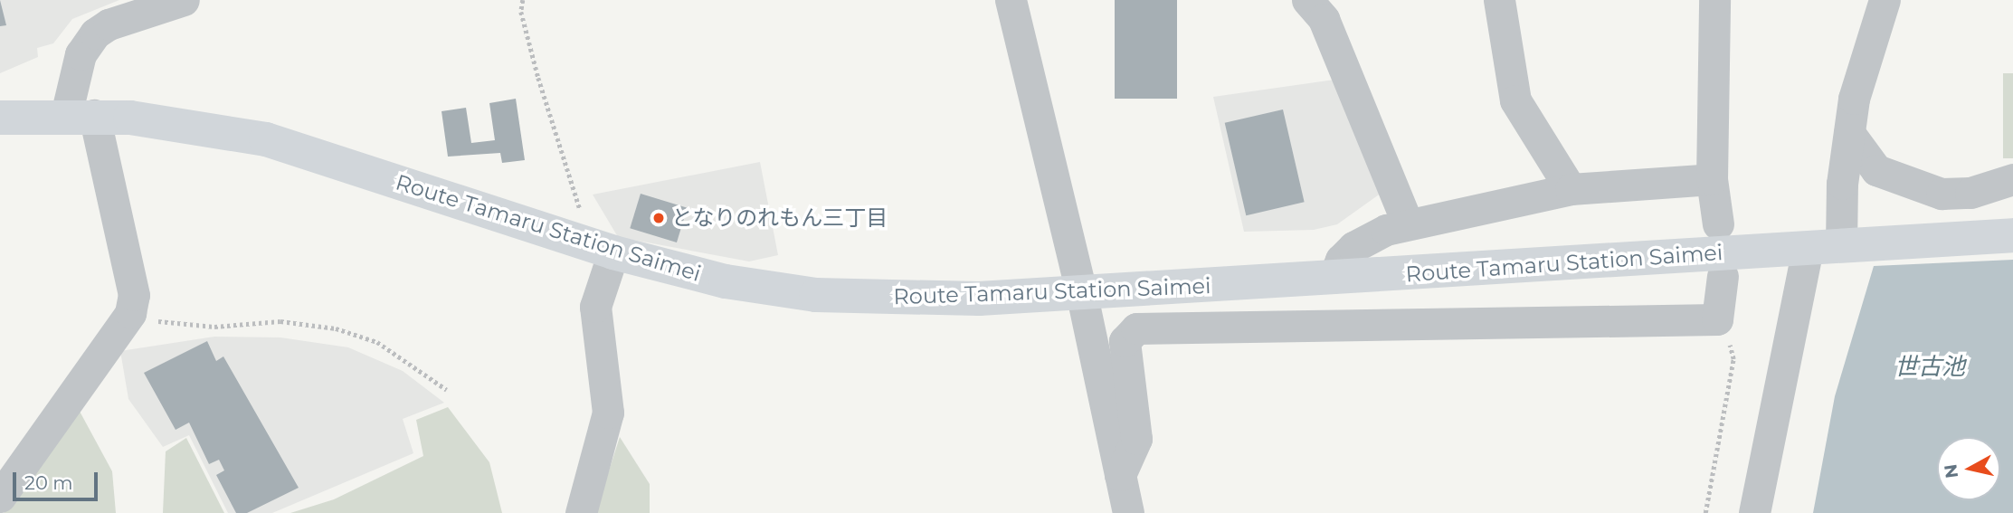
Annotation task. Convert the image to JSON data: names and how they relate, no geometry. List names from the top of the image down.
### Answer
{
  "streets": {
    "main road": ["Route Tamaru Station Saimei"]
  },
  "water": ["世古池"],
  "places": ["となりのれもん三丁目"],
  "scale_bar": "20 m",
  "north": "left"
}
